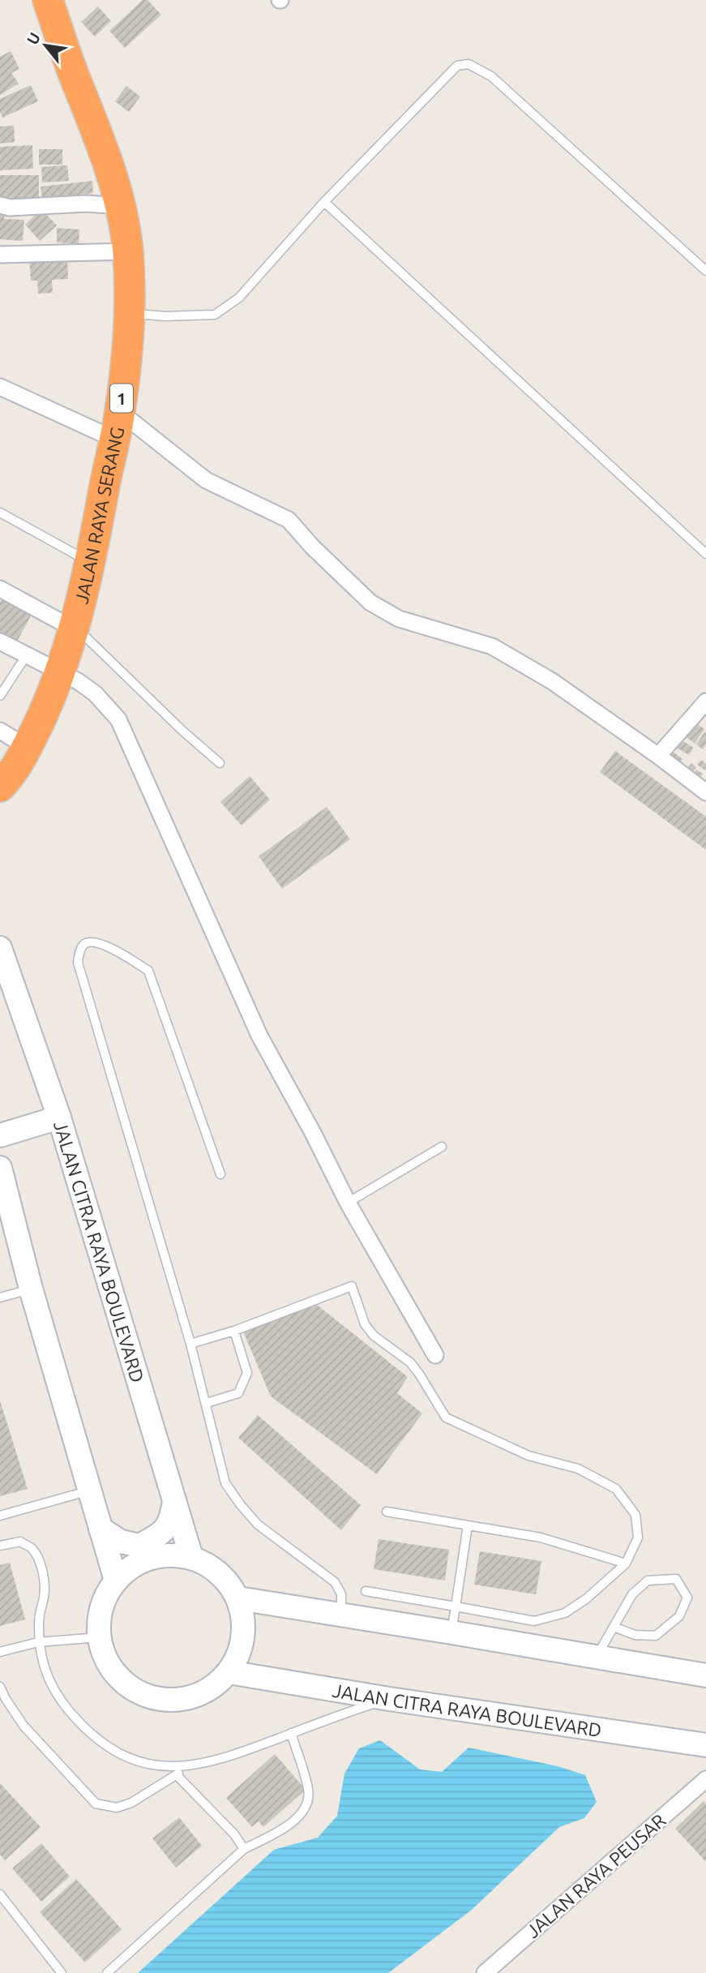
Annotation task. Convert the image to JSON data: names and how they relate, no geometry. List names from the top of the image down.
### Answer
{
  "streets": {
    "highway": ["1", "JALAN RAYA SERANG"],
    "main road": ["JALAN CITRA RAYA BOULEVARD"],
    "street": ["JALAN RAYA PEUSAR"]
  },
  "north": "top left"
}
